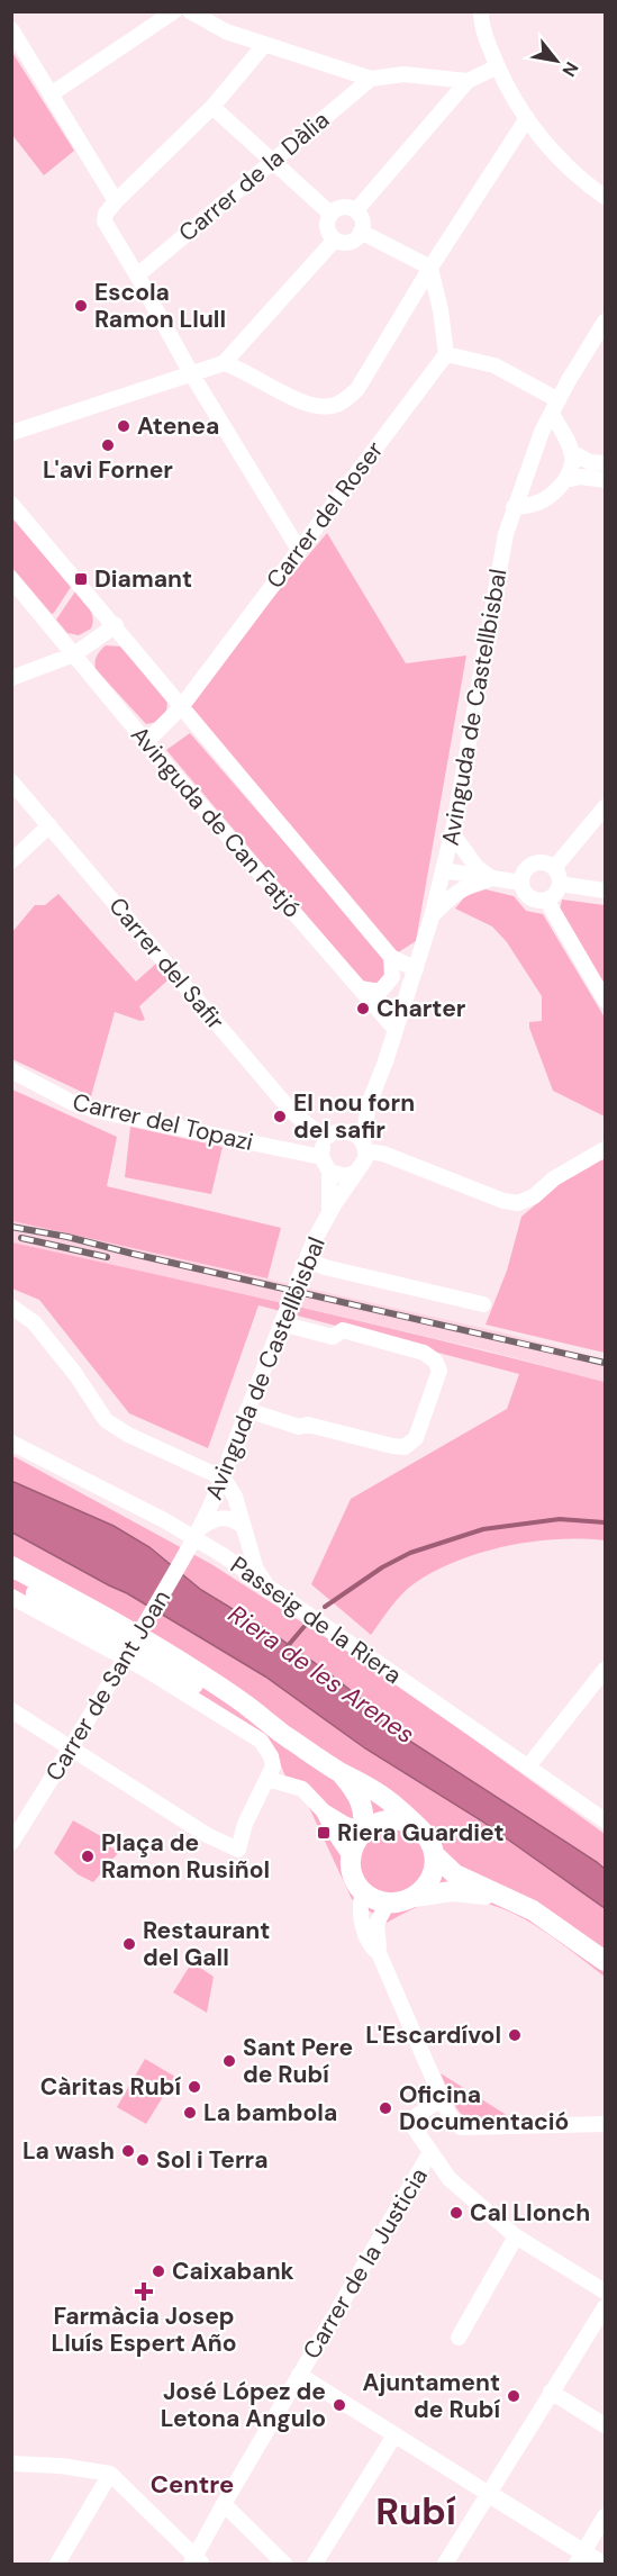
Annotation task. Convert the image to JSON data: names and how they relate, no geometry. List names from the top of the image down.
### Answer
{
  "streets": {
    "street": [
      "Carrer de la Dàlia",
      "Carrer del Roser",
      "Avinguda de Castellbisbal",
      "Avinguda de Can Fatjó",
      "Carrer del Safir",
      "Carrer del Topazi",
      "Passeig de la Riera",
      "Carrer de Sant Joan",
      "Carrer de la Justicia"
    ]
  },
  "crossings": [
    ["Carrer del Roser", "Avinguda de Can Fatjó"],
    ["Avinguda de Castellbisbal", "Avinguda de Can Fatjó"],
    ["Avinguda de Castellbisbal", "Carrer del Safir"],
    ["Avinguda de Castellbisbal", "Carrer del Topazi"],
    ["Avinguda de Castellbisbal", "Carrer de Sant Joan"],
    ["Carrer del Safir", "Carrer del Topazi"]
  ],
  "districts": ["Centre", "Rubí"],
  "water": ["Riera de les Arenes"],
  "places": {
    "other": [
      "Escola Ramon Llull",
      "Atenea",
      "L'avi Forner",
      "Charter",
      "El nou forn del safir",
      "Plaça de Ramon Rusiñol",
      "Restaurant del Gall",
      "L'Escardívol",
      "Sant Pere de Rubí",
      "Càritas Rubí",
      "Oficina Documentació",
      "La bambola",
      "La wash",
      "Sol i Terra",
      "Cal Llonch",
      "Caixabank",
      "Ajuntament de Rubí",
      "José López de Letona Angulo"
    ],
    "transit": ["Diamant", "Riera Guardiet"],
    "health": ["Farmàcia Josep Lluís Espert Año"]
  },
  "north": "bottom right"
}
